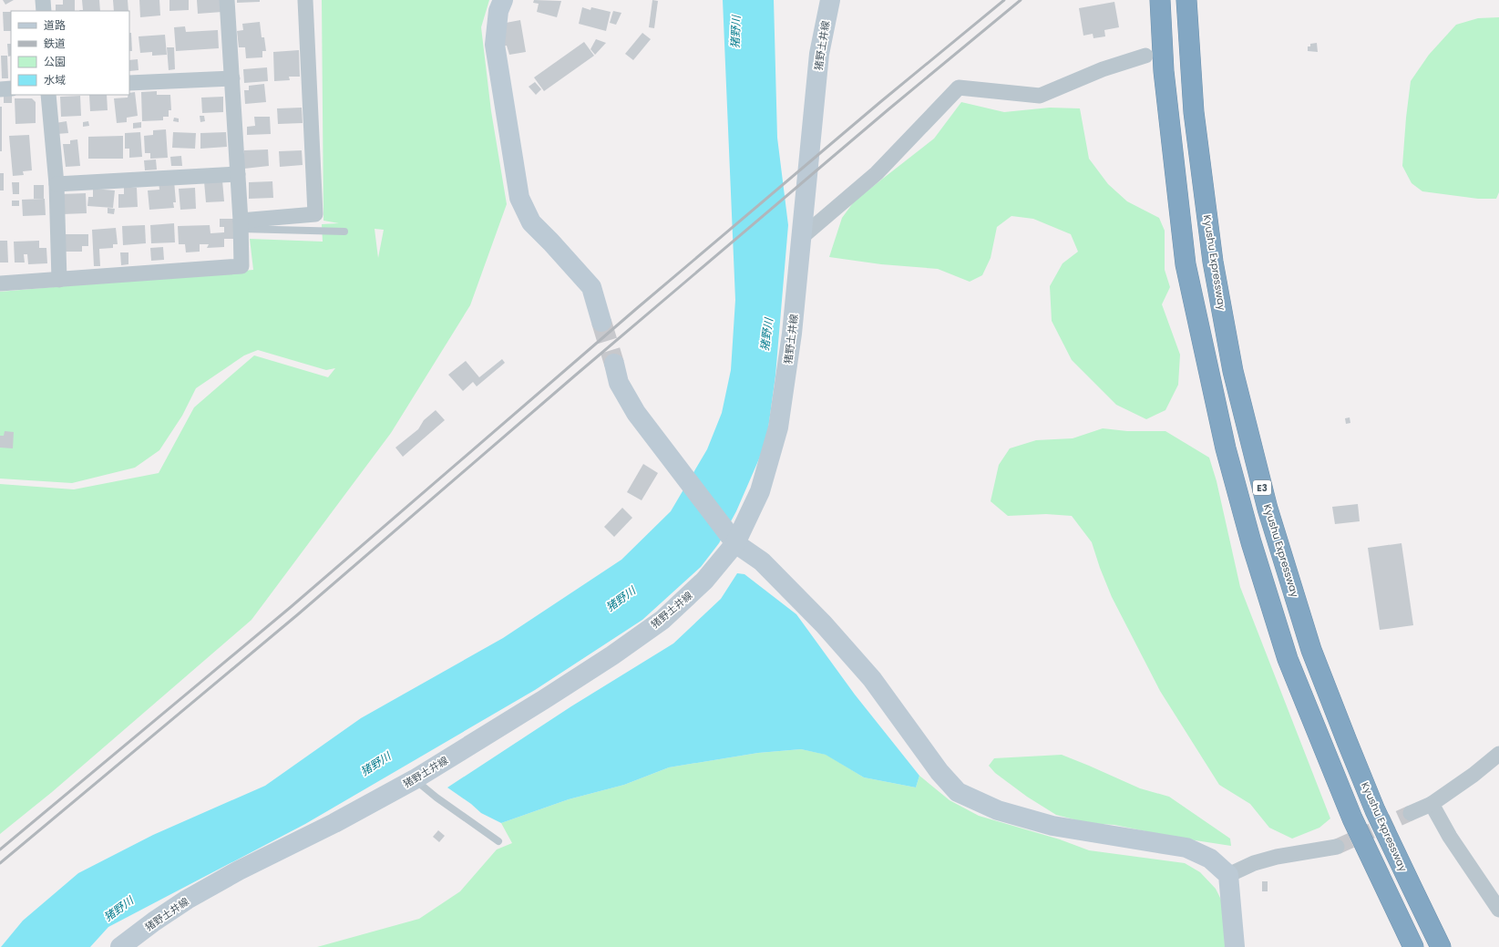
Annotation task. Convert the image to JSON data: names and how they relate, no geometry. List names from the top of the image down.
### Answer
{
  "streets": {
    "highway": ["Kyushu Expressway", "E3"],
    "main road": ["猪野土井線"]
  },
  "water": ["猪野川"],
  "legend": [
    "道路",
    "鉄道",
    "公園",
    "水域"
  ]
}
